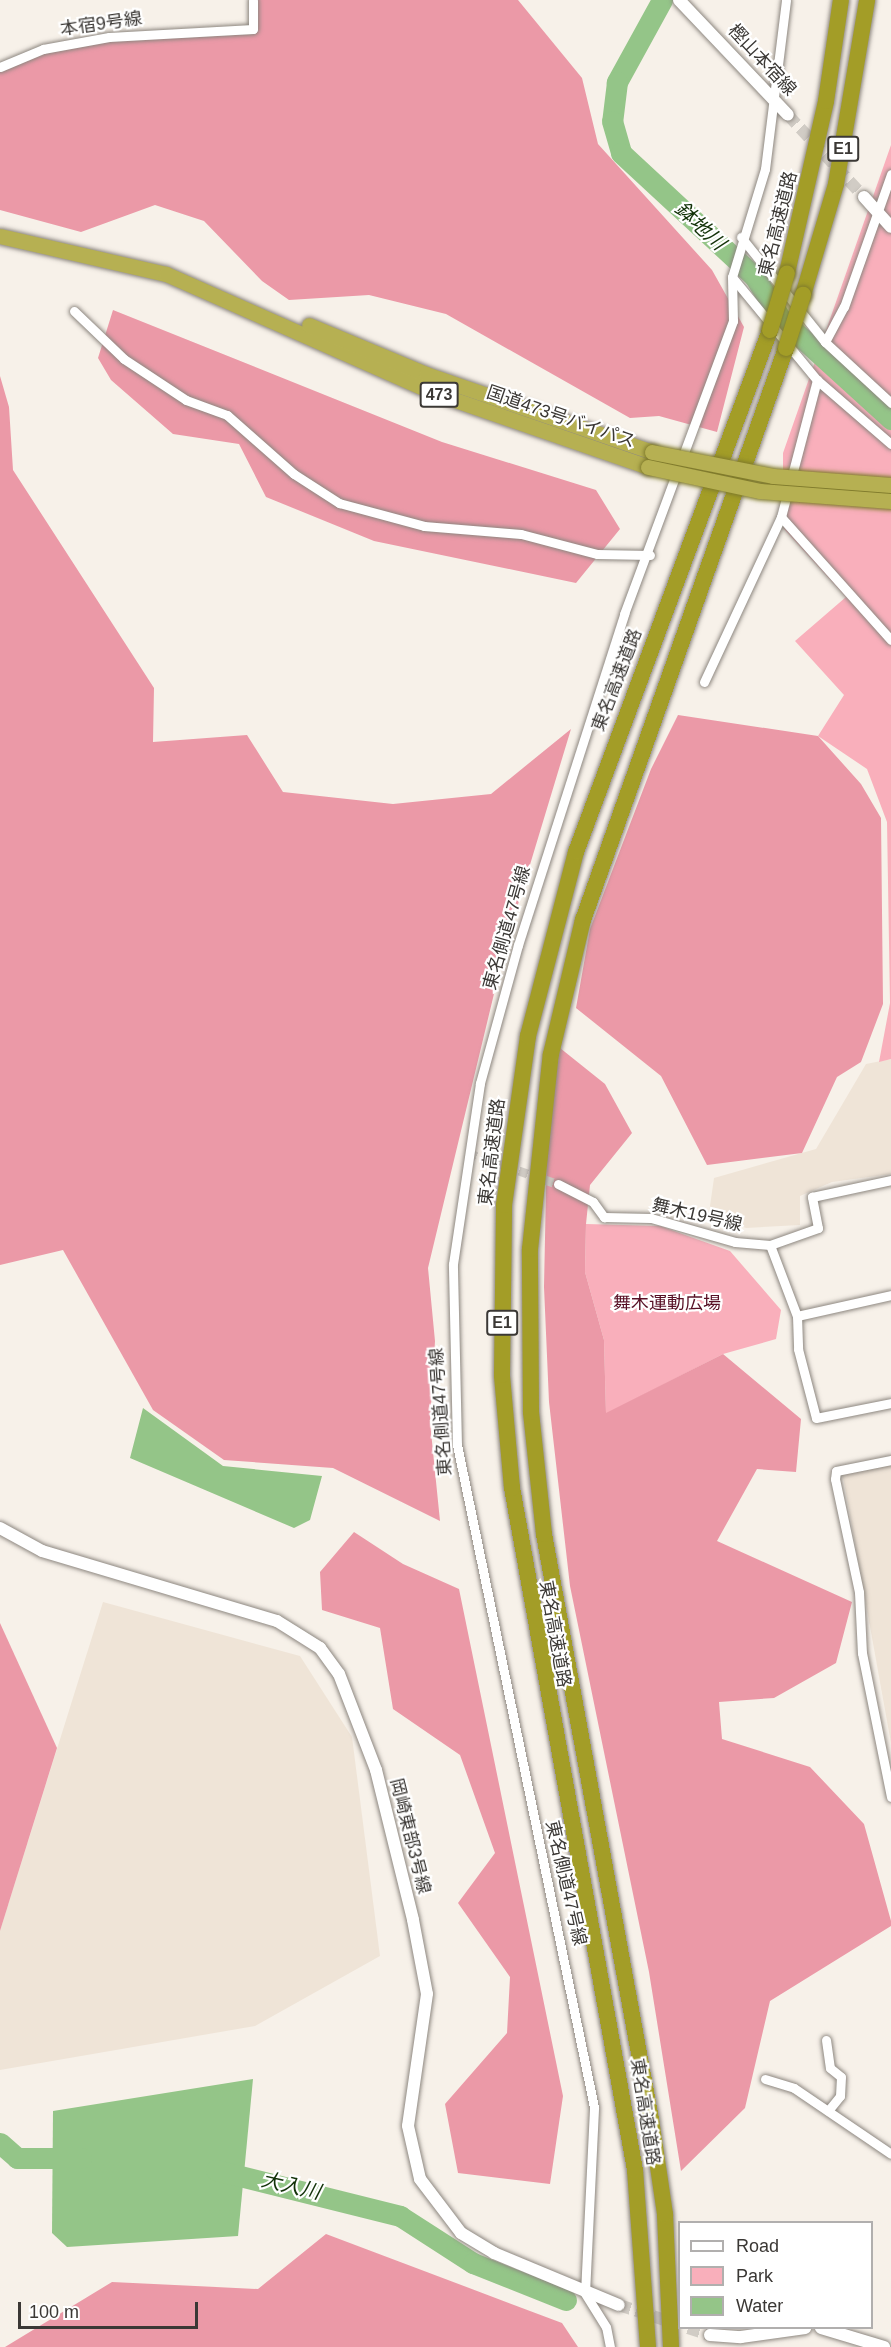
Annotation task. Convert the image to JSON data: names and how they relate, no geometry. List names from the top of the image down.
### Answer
{
  "streets": {
    "highway": [
      "E1",
      "東名高速道路",
      "473",
      "国道473号バイパス"
    ],
    "street": [
      "本宿9号線",
      "樫山本宿線",
      "東名側道47号線",
      "舞木19号線",
      "岡崎東部3号線"
    ]
  },
  "crossings": [
    ["樫山本宿線", "東名側道47号線"],
    ["東名側道47号線", "岡崎東部3号線"]
  ],
  "water": ["鉢地川", "大入川"],
  "parks": ["舞木運動広場"],
  "legend": ["Road", "Park", "Water"],
  "scale_bar": "100 m"
}
